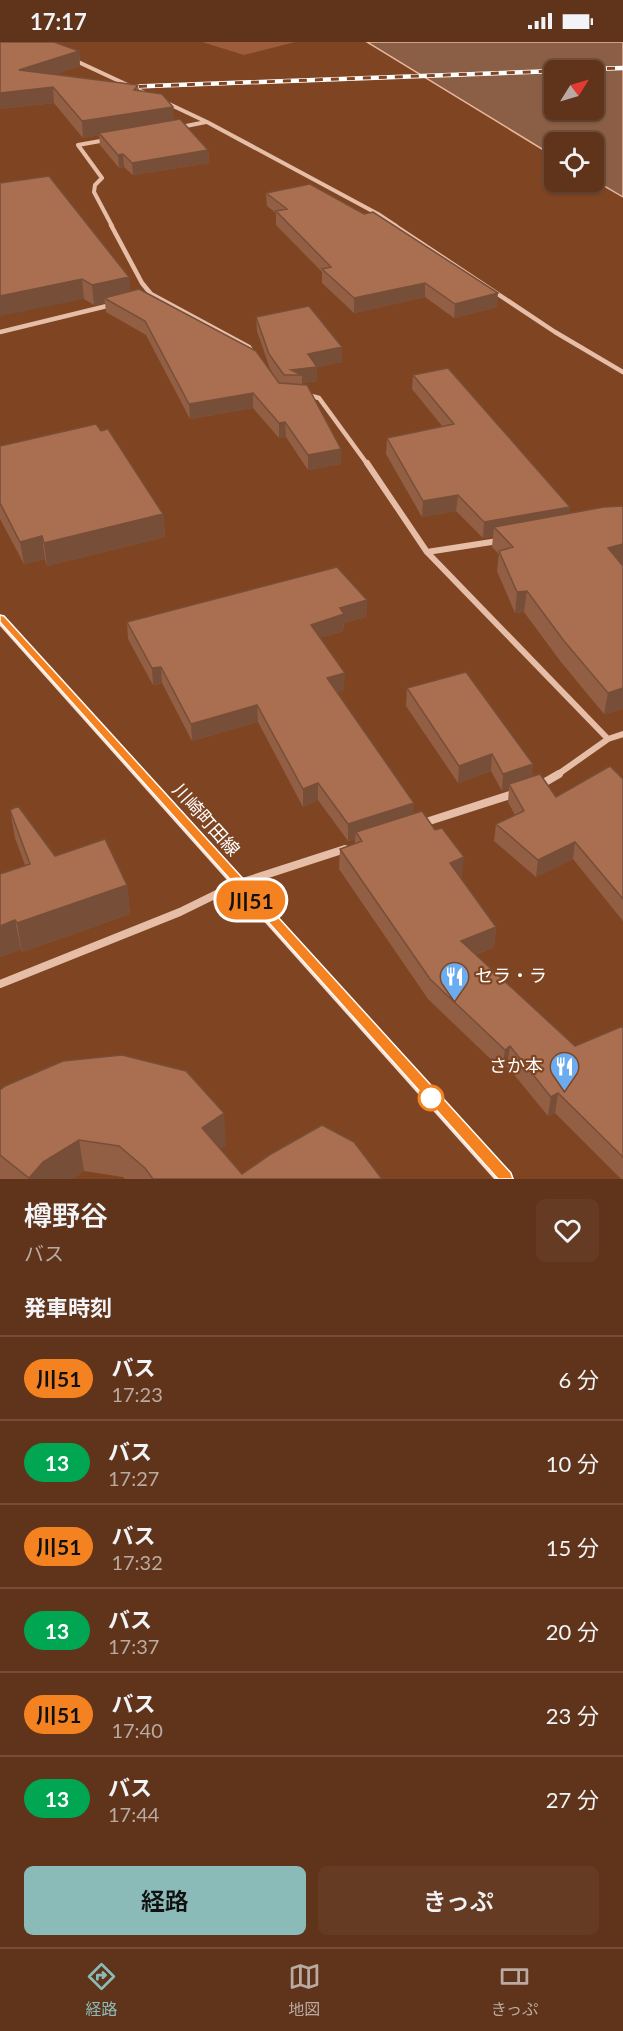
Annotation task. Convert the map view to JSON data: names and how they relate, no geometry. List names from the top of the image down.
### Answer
{
  "streets": {
    "main road": ["川崎町田線"]
  },
  "places": {
    "restaurant": ["セラ・ラ", "さか本"]
  },
  "lines": ["bus line 川51"],
  "north": "top right",
  "page": {
    "status": "17:17",
    "on_map": "川51",
    "heading": [
      ["樽野谷", "バス"],
      "発車時刻"
    ],
    "list": [
      {
        "mark": "川51",
        "name": "バス",
        "note": "17:23",
        "value": "6 分"
      },
      {
        "mark": "13",
        "name": "バス",
        "note": "17:27",
        "value": "10 分"
      },
      {
        "mark": "川51",
        "name": "バス",
        "note": "17:32",
        "value": "15 分"
      },
      {
        "mark": "13",
        "name": "バス",
        "note": "17:37",
        "value": "20 分"
      },
      {
        "mark": "川51",
        "name": "バス",
        "note": "17:40",
        "value": "23 分"
      },
      {
        "mark": "13",
        "name": "バス",
        "note": "17:44",
        "value": "27 分"
      }
    ],
    "buttons": ["経路", "きっぷ"],
    "tabs": ["経路", "地図", "きっぷ"]
  }
}
